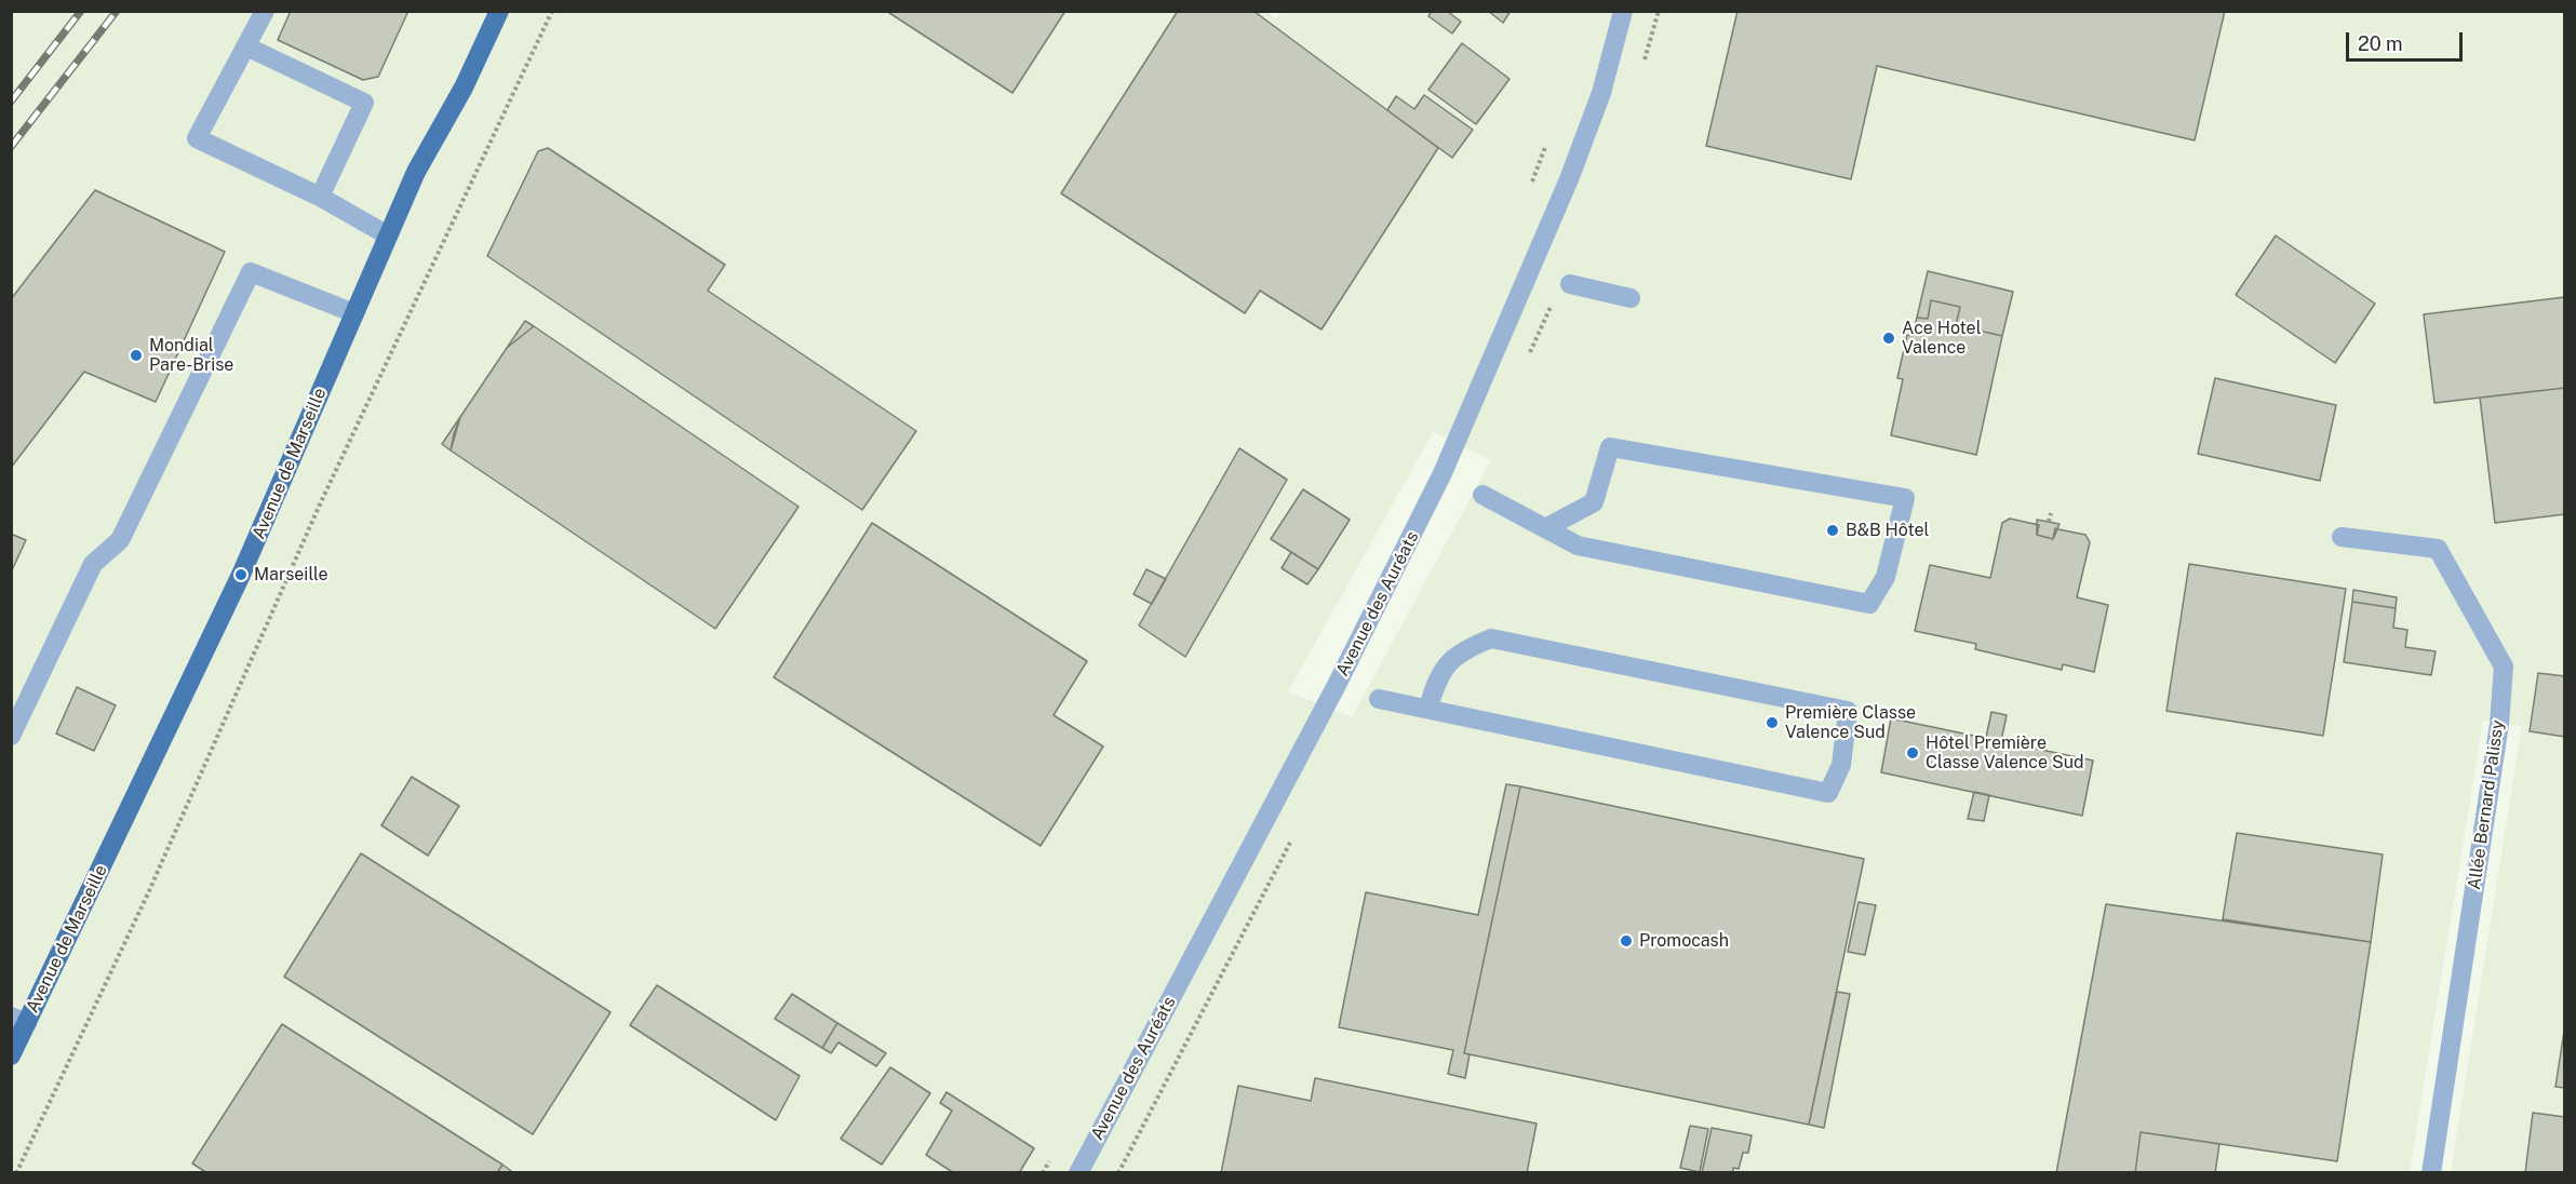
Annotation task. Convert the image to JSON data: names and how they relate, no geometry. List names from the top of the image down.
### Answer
{
  "streets": {
    "main road": ["Avenue de Marseille"],
    "street": ["Avenue des Auréats", "Allée Bernard Palissy"]
  },
  "places": [
    "Ace Hotel Valence",
    "Mondial Pare-Brise",
    "B&B Hôtel",
    "Marseille",
    "Première Classe Valence Sud",
    "Hôtel Première Classe Valence Sud",
    "Promocash"
  ],
  "scale_bar": "20 m"
}
